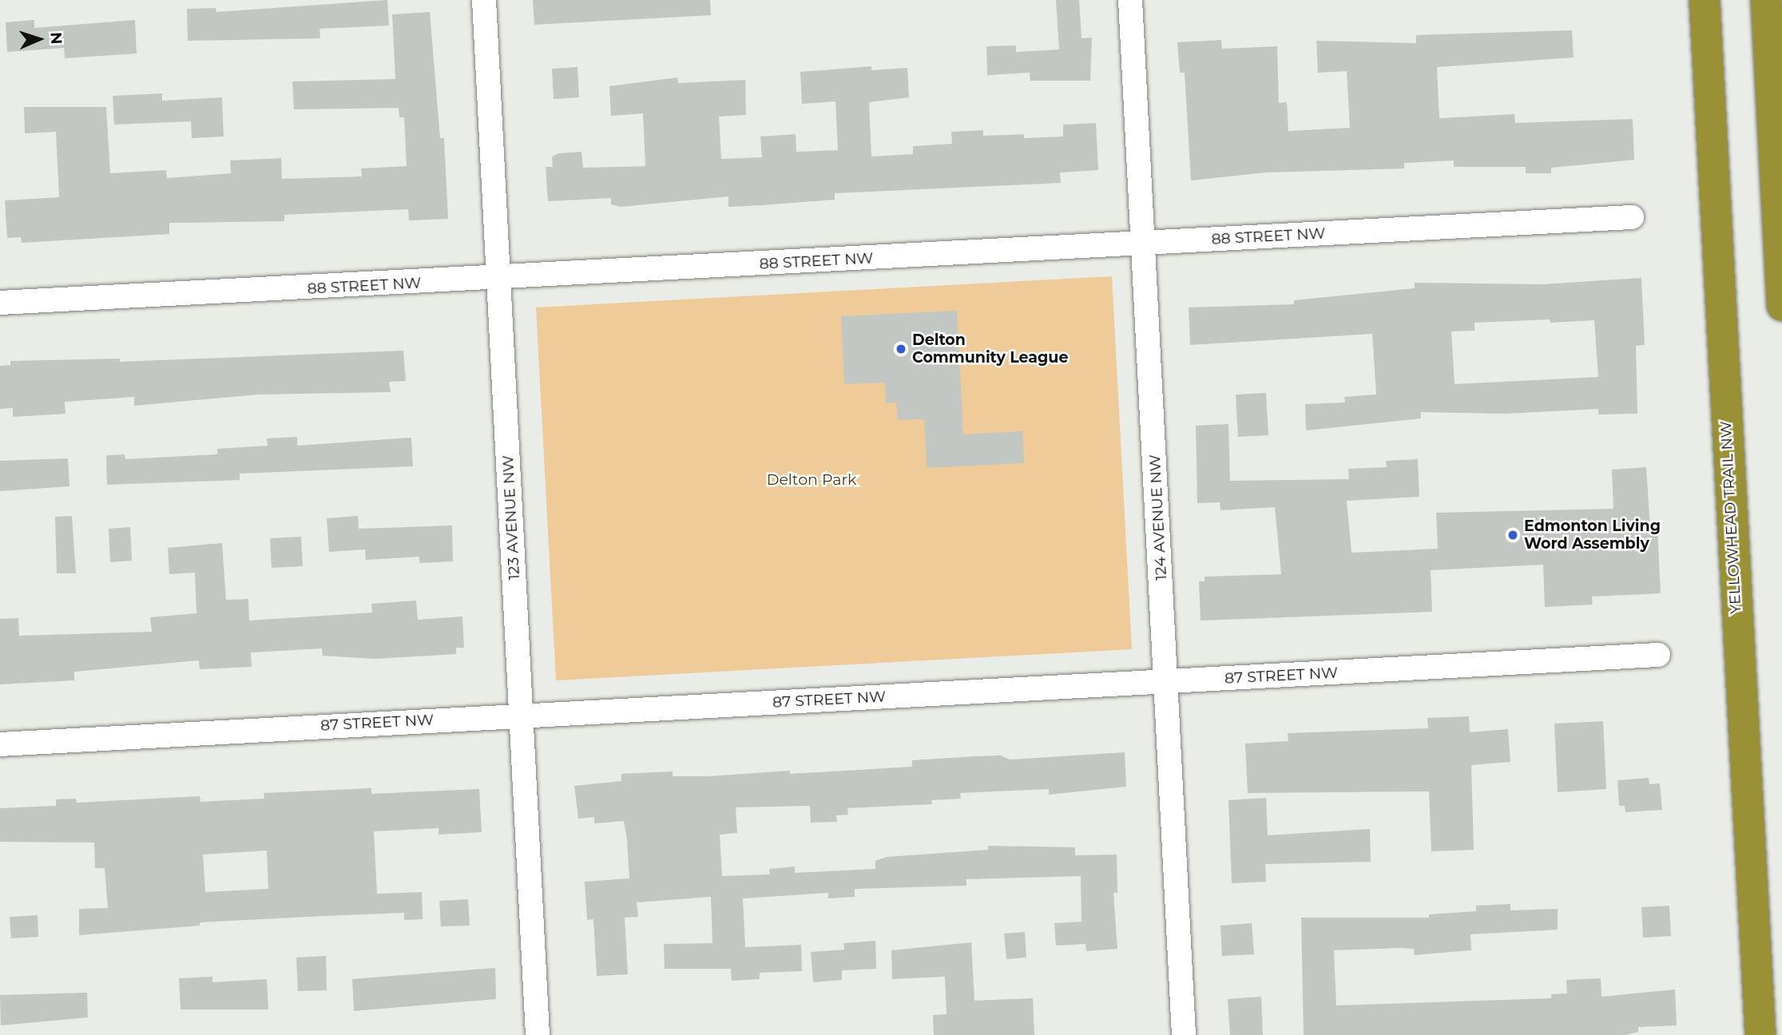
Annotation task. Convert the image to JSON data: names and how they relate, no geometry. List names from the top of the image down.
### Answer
{
  "streets": {
    "highway": ["YELLOWHEAD TRAIL NW"],
    "street": [
      "88 STREET NW",
      "123 AVENUE NW",
      "124 AVENUE NW",
      "87 STREET NW"
    ]
  },
  "crossings": [
    ["88 STREET NW", "123 AVENUE NW"],
    ["88 STREET NW", "124 AVENUE NW"],
    ["123 AVENUE NW", "87 STREET NW"],
    ["124 AVENUE NW", "87 STREET NW"]
  ],
  "parks": ["Delton Park"],
  "places": ["Delton Community League", "Edmonton Living Word Assembly"],
  "north": "right"
}
